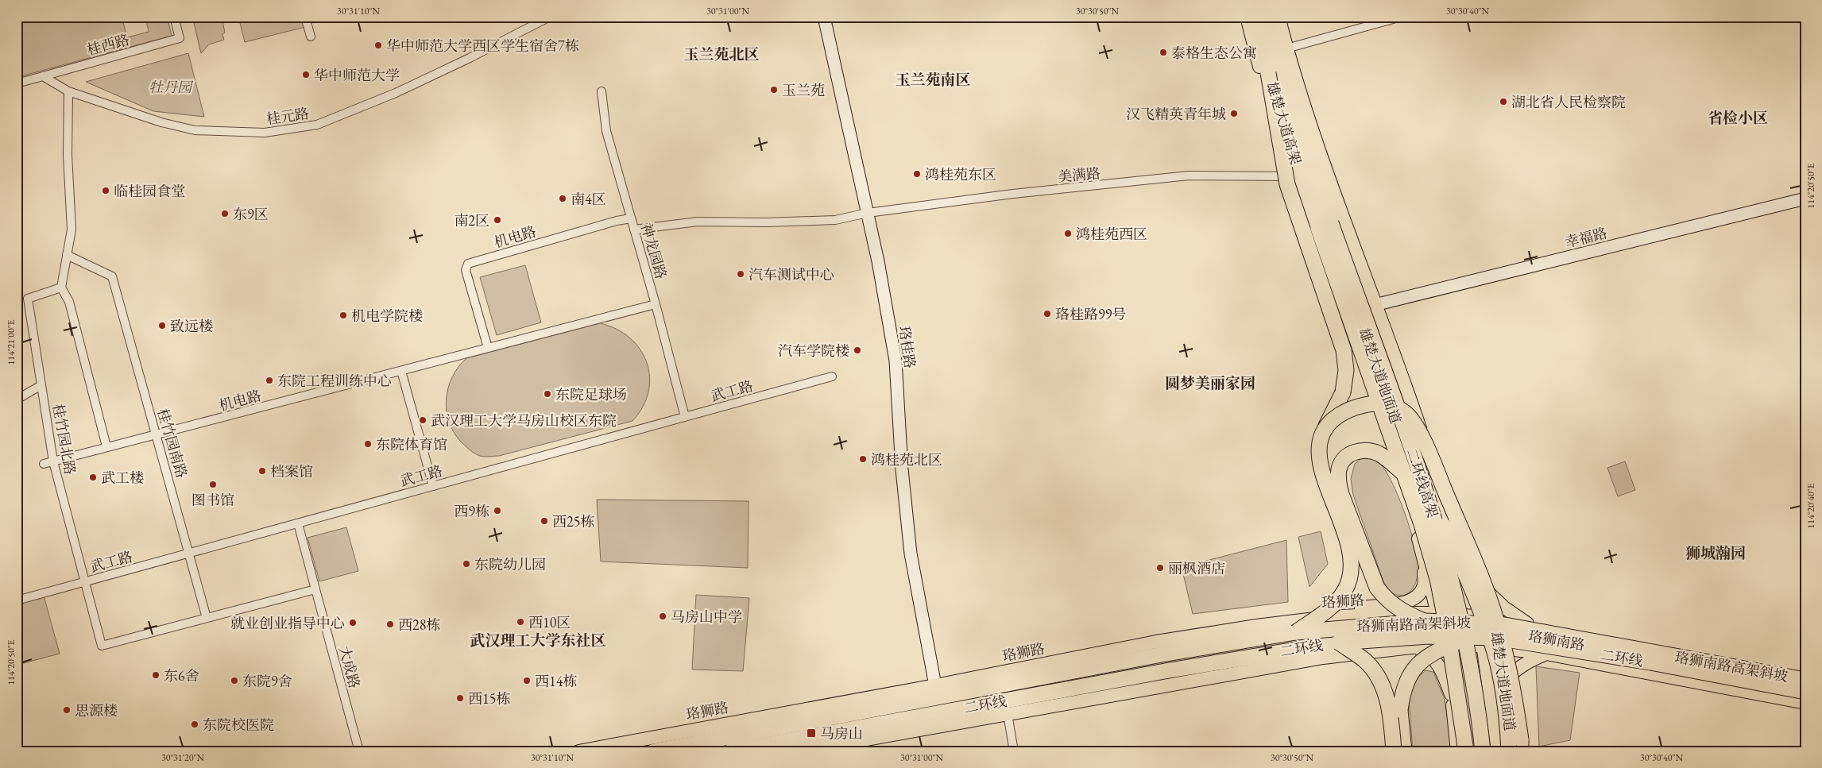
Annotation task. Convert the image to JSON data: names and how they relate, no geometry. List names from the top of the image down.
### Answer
{
  "streets": {
    "highway": [
      "雄楚大道高架",
      "二环线高架",
      "珞狮南路高架斜坡",
      "二环线"
    ],
    "main road": ["雄楚大道地面道", "珞狮路", "珞狮南路"],
    "street": [
      "桂西路",
      "桂元路",
      "美满路",
      "机电路",
      "幸福路",
      "神龙园路",
      "珞桂路",
      "武工路",
      "桂竹园北路",
      "桂竹园南路",
      "大成路"
    ]
  },
  "crossings": [
    ["桂西路", "桂元路"],
    ["雄楚大道高架", "二环线高架"],
    ["美满路", "珞桂路"],
    ["美满路", "雄楚大道地面道"],
    ["机电路", "神龙园路"],
    ["机电路", "桂竹园北路"],
    ["机电路", "桂竹园南路"],
    ["幸福路", "雄楚大道地面道"],
    ["神龙园路", "武工路"],
    ["珞桂路", "珞狮路"],
    ["雄楚大道地面道", "珞狮路"],
    ["雄楚大道地面道", "珞狮南路高架斜坡"],
    ["雄楚大道地面道", "珞狮南路"],
    ["雄楚大道地面道", "二环线"],
    ["武工路", "桂竹园北路"],
    ["武工路", "桂竹园南路"],
    ["武工路", "大成路"],
    ["桂竹园北路", "桂竹园南路"],
    ["珞狮路", "珞狮南路高架斜坡"],
    ["珞狮路", "珞狮南路"],
    ["珞狮南路高架斜坡", "二环线"],
    ["珞狮南路", "二环线"]
  ],
  "districts": [
    "玉兰苑北区",
    "玉兰苑南区",
    "省检小区",
    "圆梦美丽家园",
    "狮城瀚园",
    "武汉理工大学东社区"
  ],
  "parks": ["牡丹园"],
  "places": {
    "other": [
      "华中师范大学西区学生宿舍7栋",
      "泰格生态公寓",
      "华中师范大学",
      "玉兰苑",
      "湖北省人民检察院",
      "汉飞精英青年城",
      "鸿桂苑东区",
      "临桂园食堂",
      "南4区",
      "东9区",
      "南2区",
      "鸿桂苑西区",
      "汽车测试中心",
      "珞桂路99号",
      "机电学院楼",
      "致远楼",
      "汽车学院楼",
      "东院工程训练中心",
      "东院足球场",
      "武汉理工大学马房山校区东院",
      "东院体育馆",
      "鸿桂苑北区",
      "档案馆",
      "武工楼",
      "图书馆",
      "西9栋",
      "西25栋",
      "东院幼儿园",
      "丽枫酒店",
      "马房山中学",
      "西10区",
      "就业创业指导中心",
      "西28栋",
      "东6舍",
      "东院9舍",
      "西14栋",
      "西15栋",
      "思源楼",
      "东院校医院"
    ],
    "transit": ["马房山"]
  },
  "coordinates": [
    "30°31'10\"N",
    "30°31'00\"N",
    "30°30'50\"N",
    "30°30'40\"N",
    "114°20'50\"E",
    "114°21'00\"E",
    "114°20'40\"E",
    "30°31'20\"N"
  ]
}
